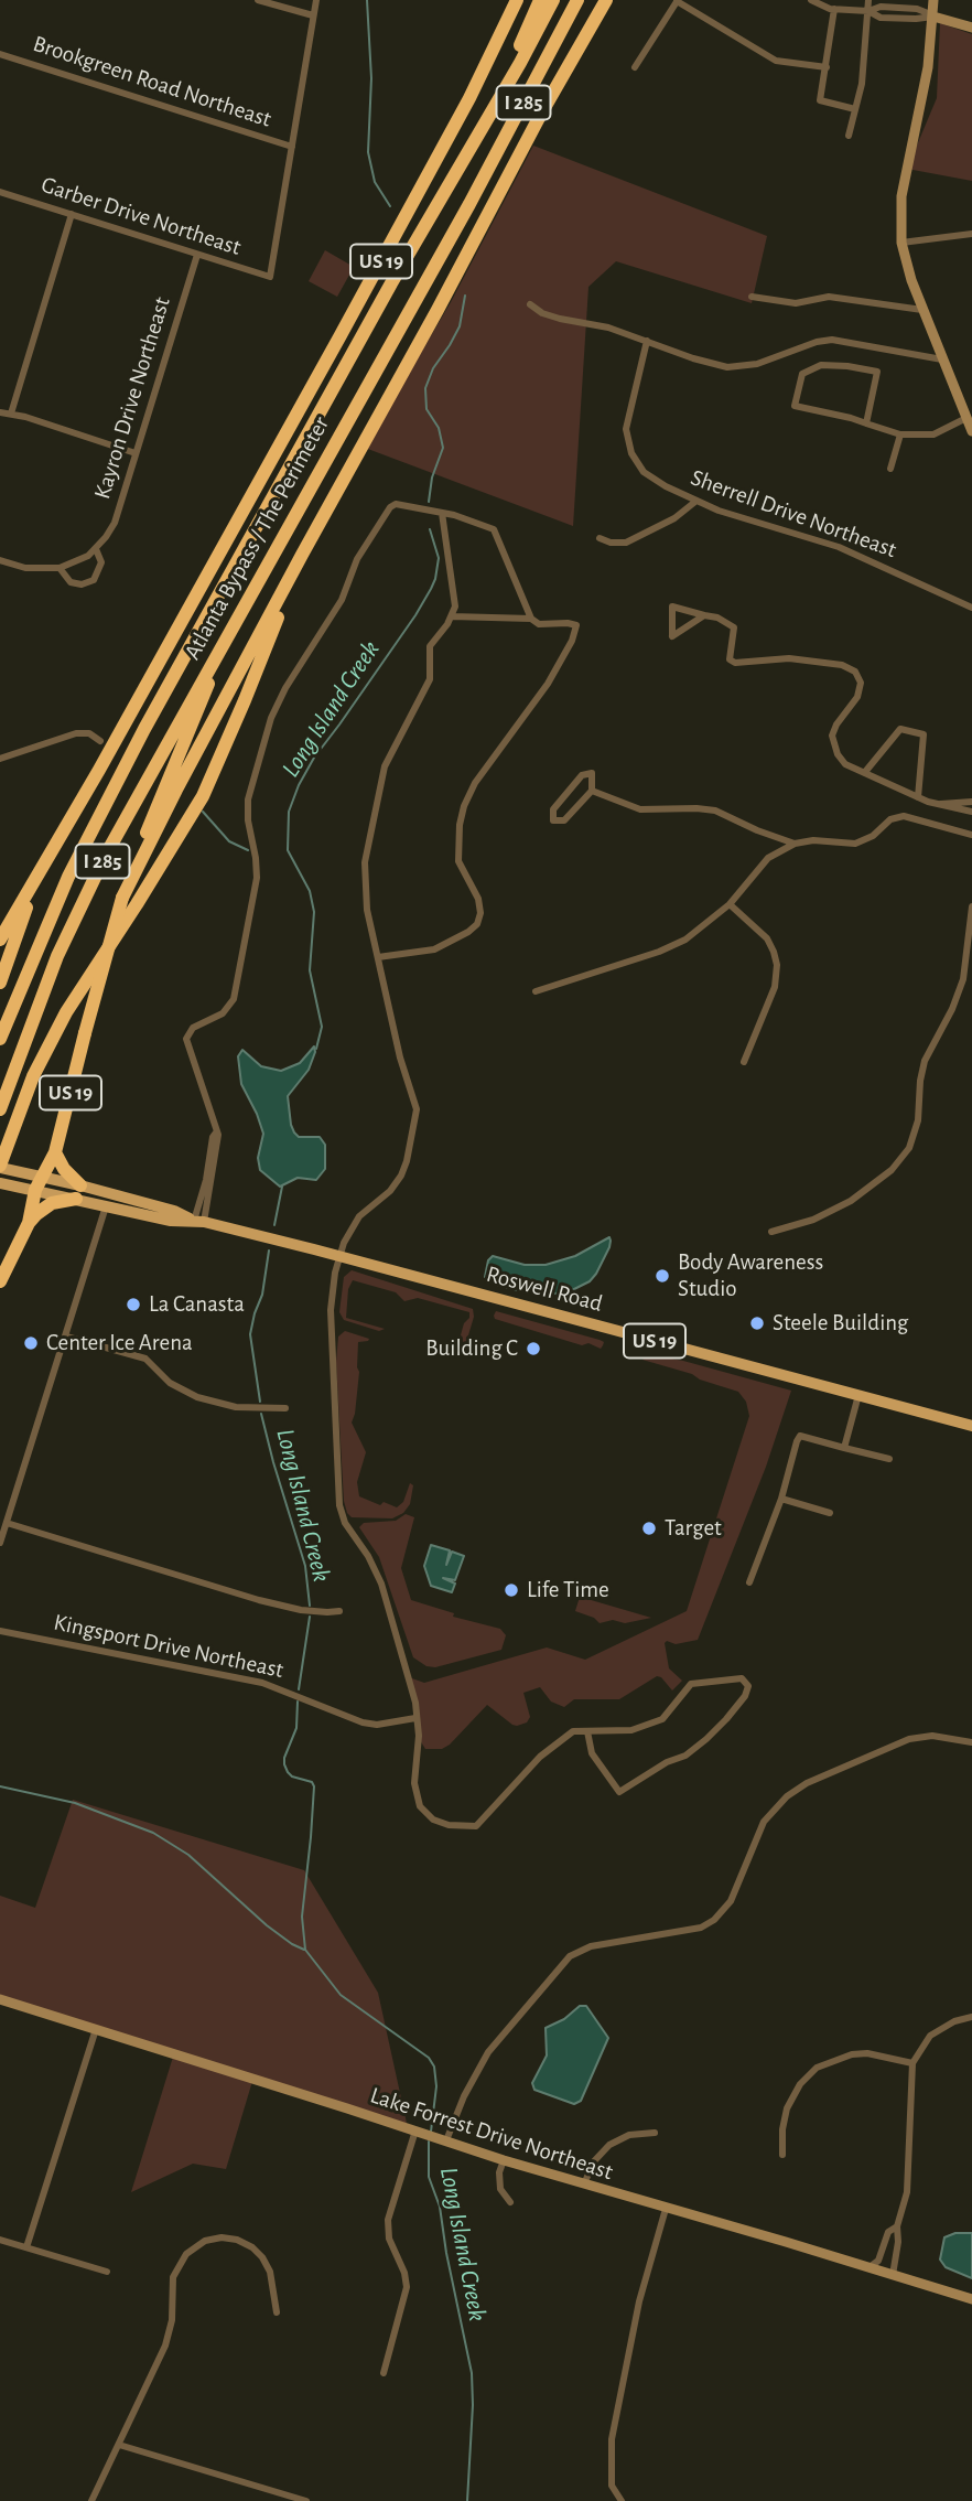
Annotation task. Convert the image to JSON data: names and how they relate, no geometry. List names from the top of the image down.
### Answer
{
  "streets": {
    "highway": ["I 285", "US 19", "Atlanta Bypass / The Perimeter"],
    "main road": ["Roswell Road"],
    "street": [
      "Brookgreen Road Northeast",
      "Garber Drive Northeast",
      "Kayron Drive Northeast",
      "Sherrell Drive Northeast",
      "Kingsport Drive Northeast",
      "Lake Forrest Drive Northeast"
    ]
  },
  "crossings": [
    ["Brookgreen Road Northeast", "Garber Drive Northeast"],
    ["Garber Drive Northeast", "Kayron Drive Northeast"]
  ],
  "water": ["Long Island Creek"],
  "places": [
    "Body Awareness Studio",
    "La Canasta",
    "Steele Building",
    "Center Ice Arena",
    "Building C",
    "Target",
    "Life Time"
  ]
}
